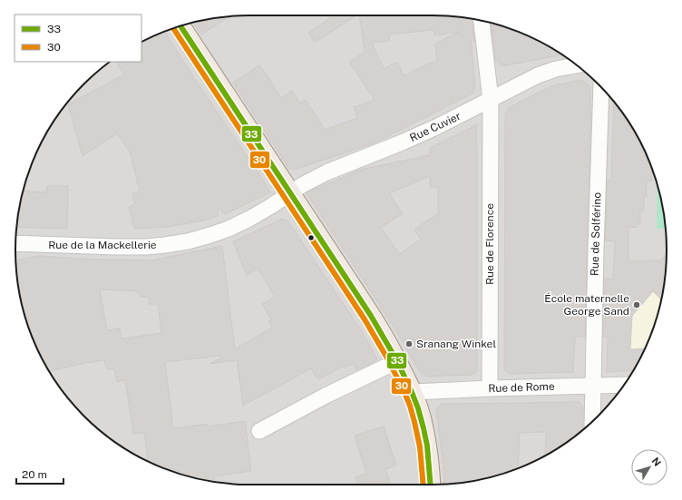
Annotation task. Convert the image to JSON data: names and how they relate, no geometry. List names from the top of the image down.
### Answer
{
  "streets": {
    "street": [
      "Rue Cuvier",
      "Rue de Solférino",
      "Rue de Florence",
      "Rue de la Mackellerie",
      "Rue de Rome"
    ]
  },
  "crossings": [
    ["Rue Cuvier", "Rue de Florence"],
    ["Rue Cuvier", "Rue de la Mackellerie"],
    ["Rue de Solférino", "Rue de Rome"],
    ["Rue de Florence", "Rue de Rome"]
  ],
  "places": ["École maternelle George Sand", "Sranang Winkel"],
  "lines": ["transit line 33", "transit line 30"],
  "legend": ["33", "30"],
  "scale_bar": "20 m",
  "north": "top right"
}
